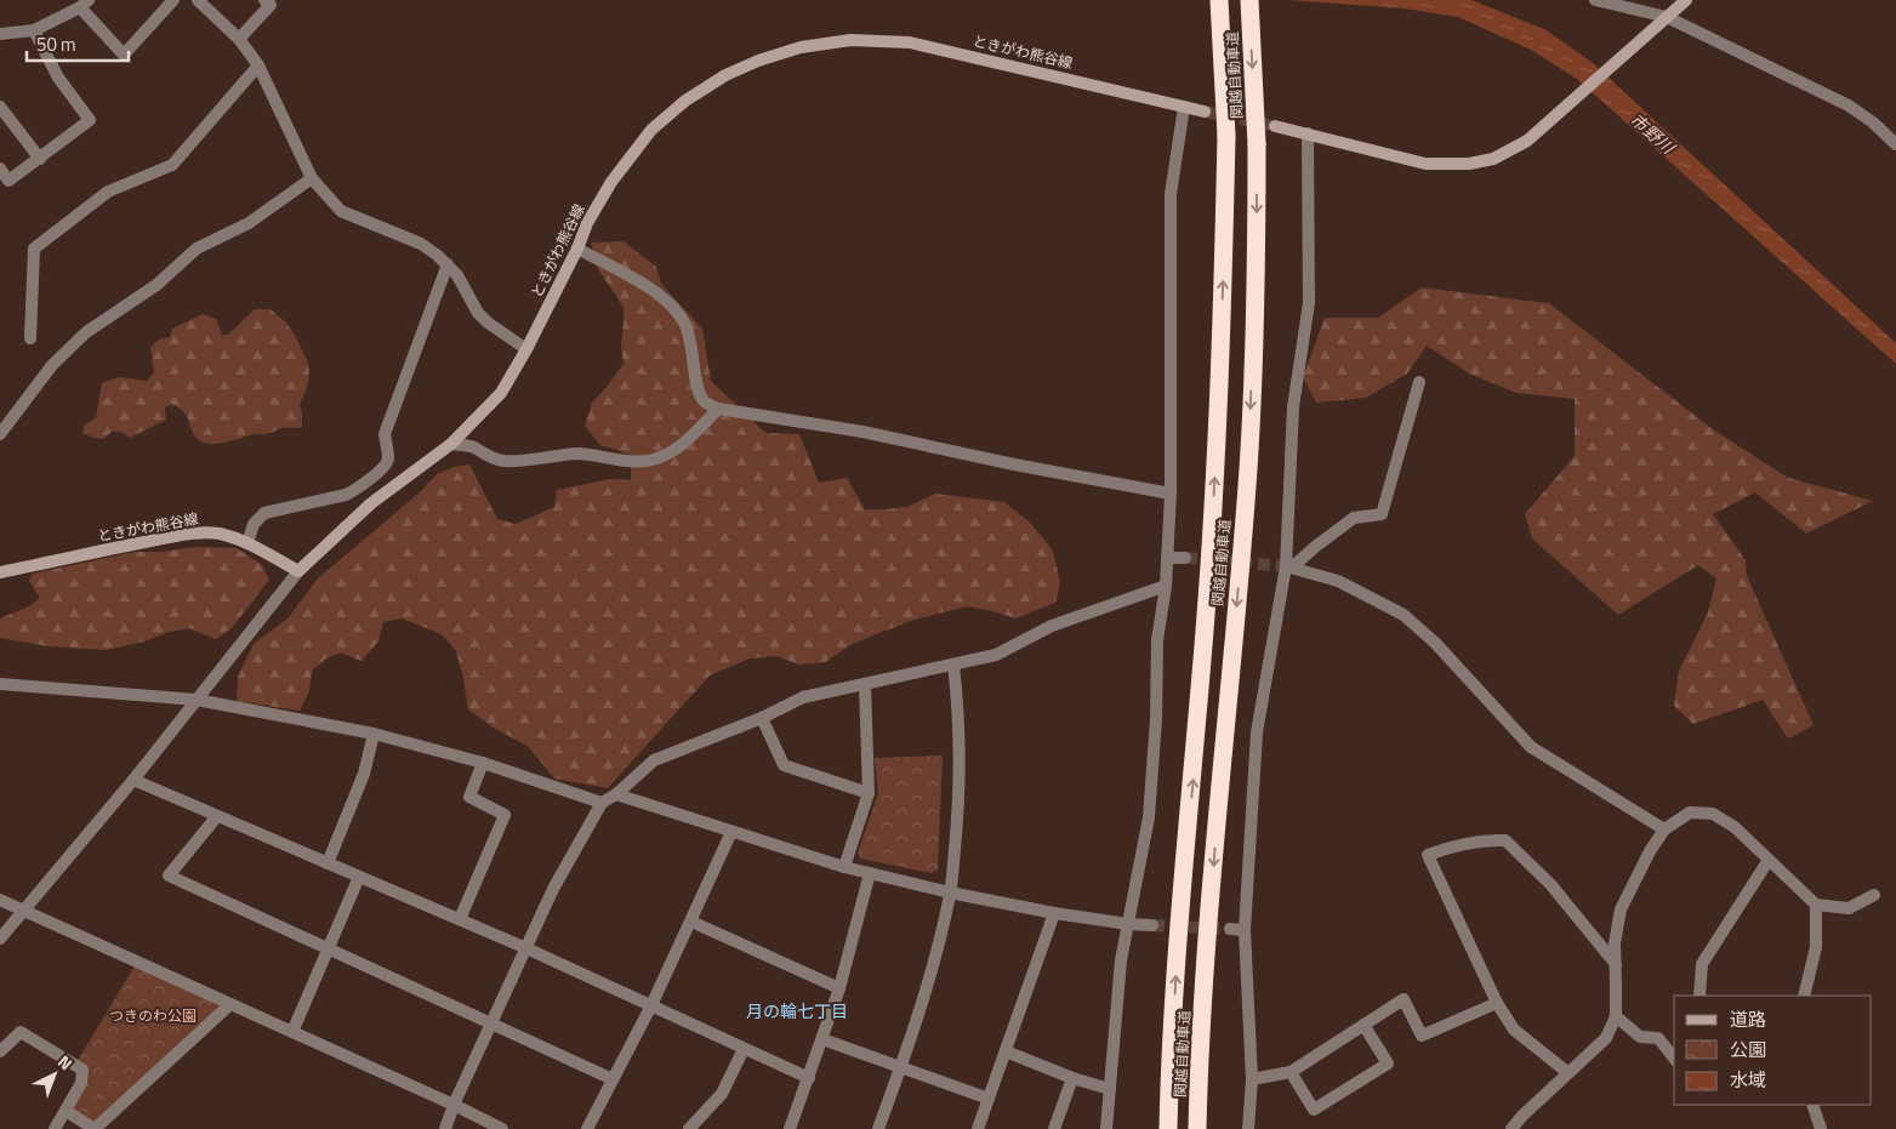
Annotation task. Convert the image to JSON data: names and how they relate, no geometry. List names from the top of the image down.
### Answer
{
  "streets": {
    "highway": ["関越自動車道"],
    "main road": ["ときがわ熊谷線"]
  },
  "districts": ["月の輪七丁目"],
  "water": ["市野川"],
  "parks": ["つきのわ公園"],
  "legend": ["道路", "公園", "水域"],
  "scale_bar": "50 m",
  "north": "top right"
}
